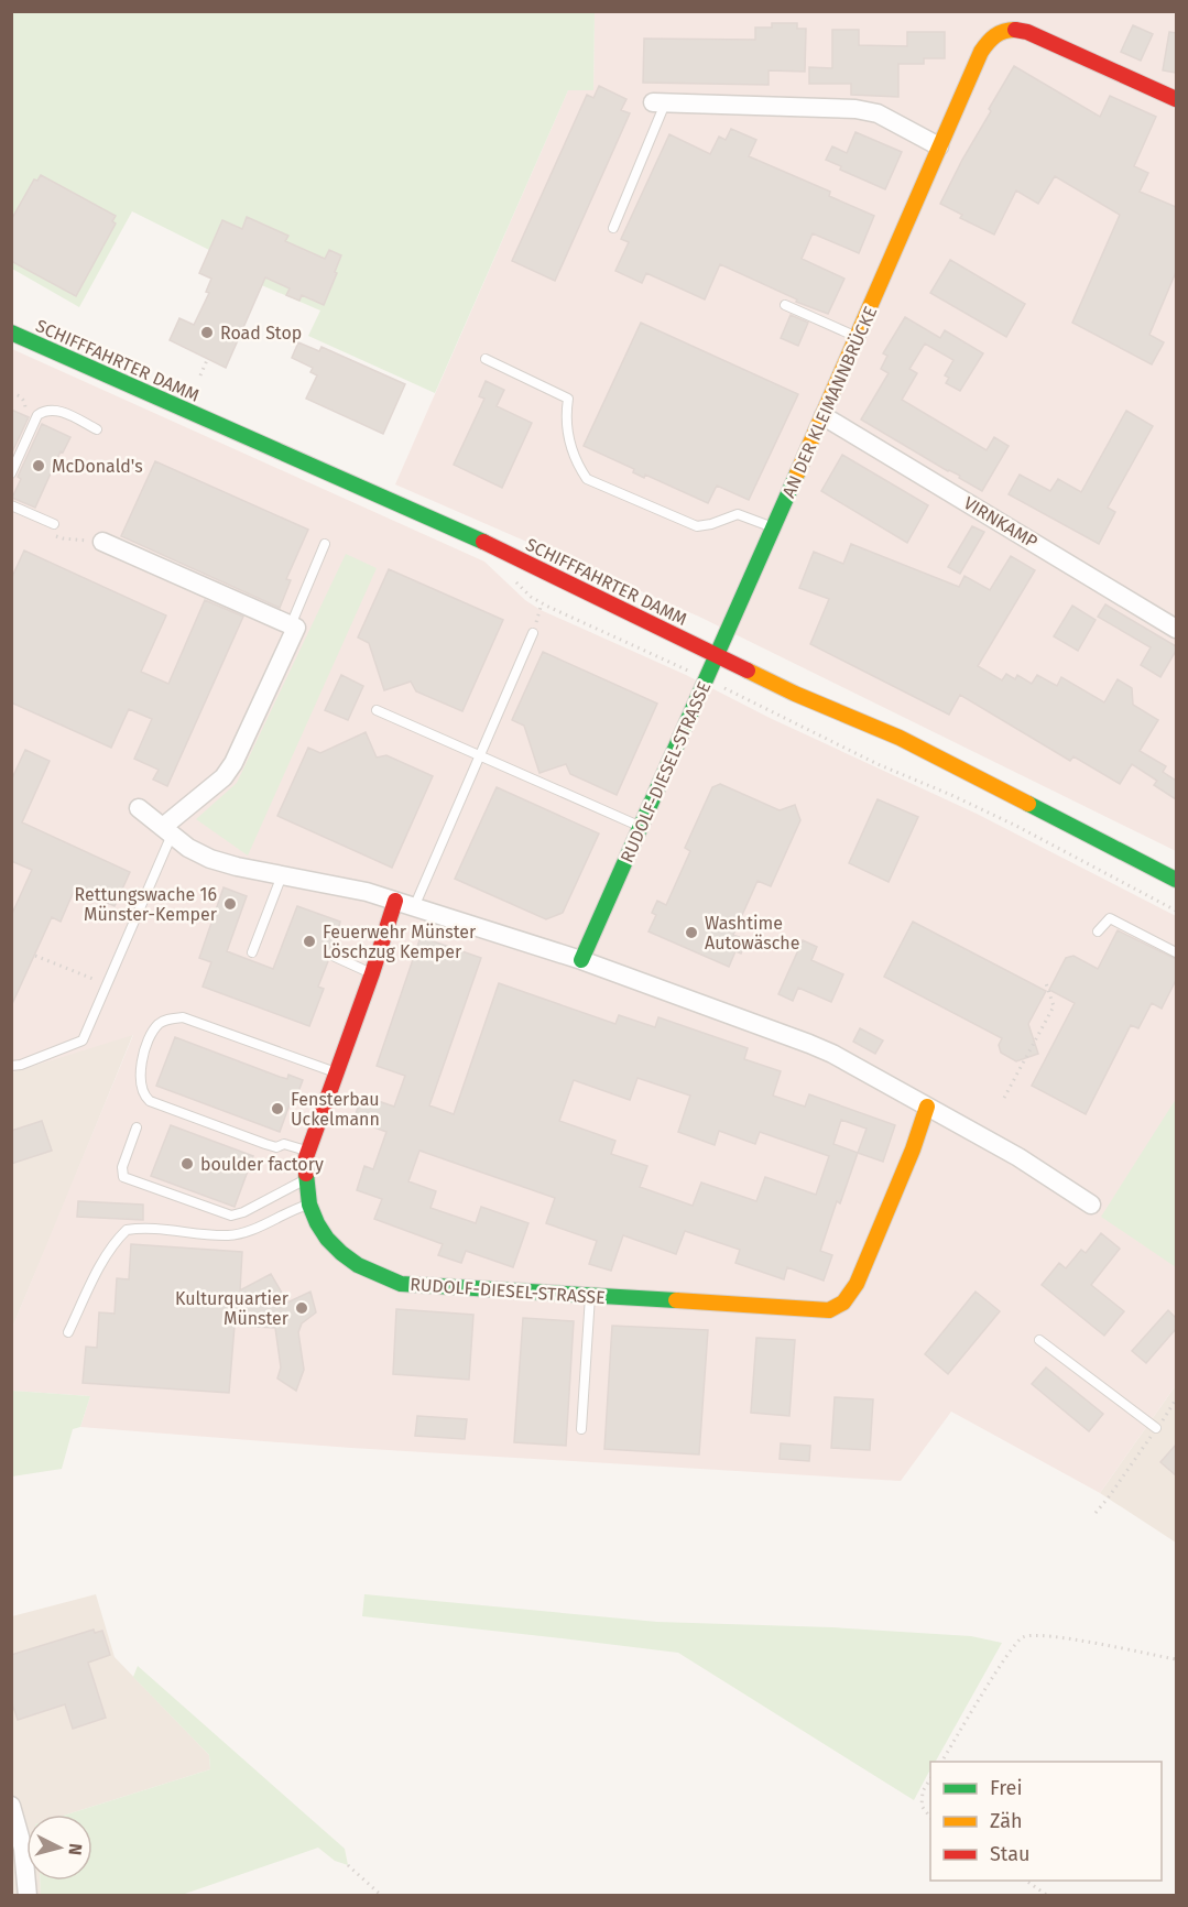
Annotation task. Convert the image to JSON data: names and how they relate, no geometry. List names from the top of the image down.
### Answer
{
  "streets": {
    "street": [
      "SCHIFFFAHRTER DAMM",
      "AN DER KLEIMANNBRÜCKE",
      "VIRNKAMP",
      "RUDOLF-DIESEL-STRASSE"
    ]
  },
  "crossings": [
    ["SCHIFFFAHRTER DAMM", "AN DER KLEIMANNBRÜCKE"],
    ["SCHIFFFAHRTER DAMM", "RUDOLF-DIESEL-STRASSE"],
    ["AN DER KLEIMANNBRÜCKE", "VIRNKAMP"],
    ["AN DER KLEIMANNBRÜCKE", "RUDOLF-DIESEL-STRASSE"]
  ],
  "places": [
    "Road Stop",
    "McDonald's",
    "Rettungswache 16 Münster-Kemper",
    "Washtime Autowäsche",
    "Feuerwehr Münster Löschzug Kemper",
    "Fensterbau Uckelmann",
    "boulder factory",
    "Kulturquartier Münster"
  ],
  "legend": ["Frei", "Zäh", "Stau"],
  "north": "right"
}
